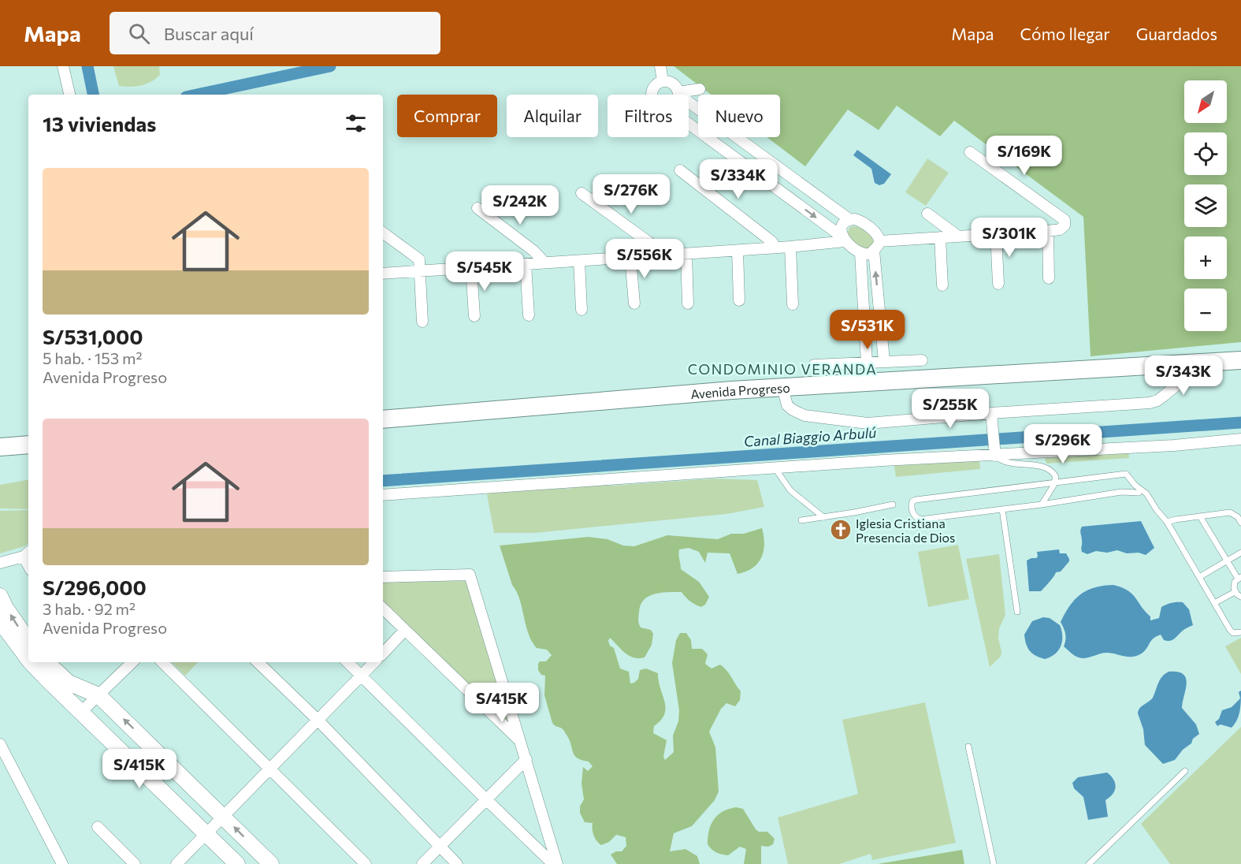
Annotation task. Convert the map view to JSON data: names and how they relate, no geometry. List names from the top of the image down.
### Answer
{
  "streets": {
    "main road": ["Avenida Progreso"]
  },
  "districts": ["CONDOMINIO VERANDA"],
  "water": ["Canal Biaggio Arbulú"],
  "places": {
    "church": ["Iglesia Cristiana Presencia de Dios"]
  },
  "north": "bottom left",
  "page": {
    "header": "Mapa",
    "search": "Buscar aquí",
    "nav": ["Mapa", "Cómo llegar", "Guardados"],
    "map_buttons": ["+", "−"],
    "chip": [
      "Comprar",
      "Alquilar",
      "Filtros",
      "Nuevo"
    ],
    "heading": "13 viviendas",
    "price": [
      "S/169K",
      "S/334K",
      "S/276K",
      "S/242K",
      "S/301K",
      "S/556K",
      "S/545K",
      "S/531K",
      "S/343K",
      "S/255K",
      "S/296K",
      "S/415K",
      "S/415K"
    ],
    "list": [
      {
        "name": "S/531,000",
        "note": "5 hab. · 153 m² · Avenida Progreso"
      },
      {
        "name": "S/296,000",
        "note": "3 hab. · 92 m² · Avenida Progreso"
      }
    ]
  }
}
